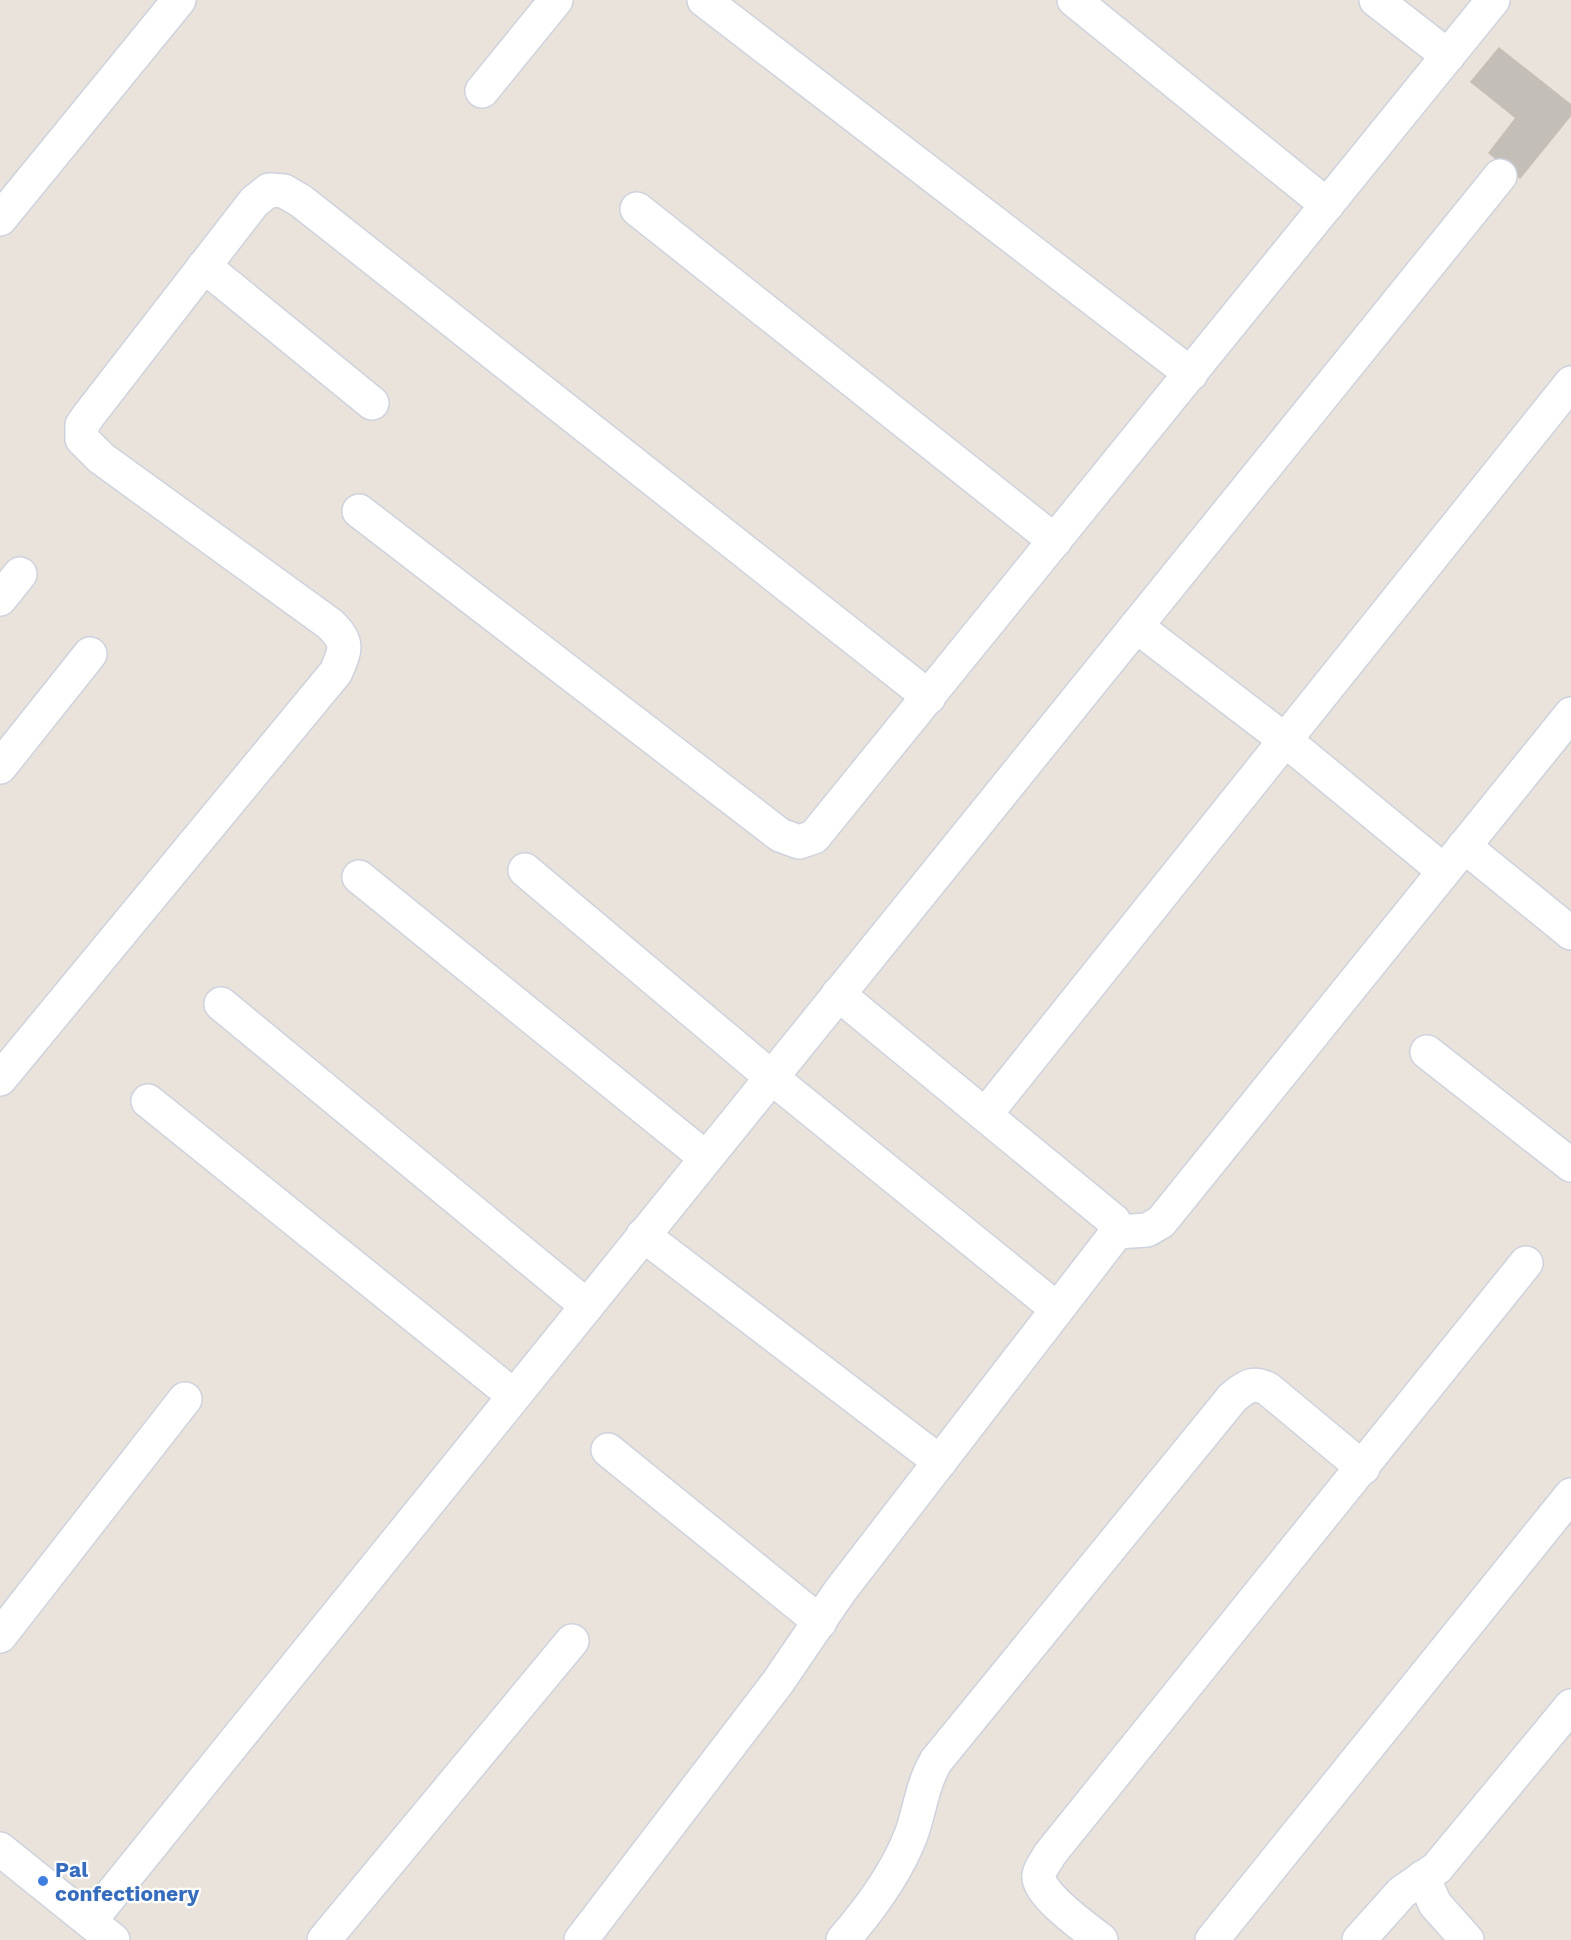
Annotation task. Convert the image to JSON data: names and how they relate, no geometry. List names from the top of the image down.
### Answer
{
  "places": ["Pal confectionery"]
}
